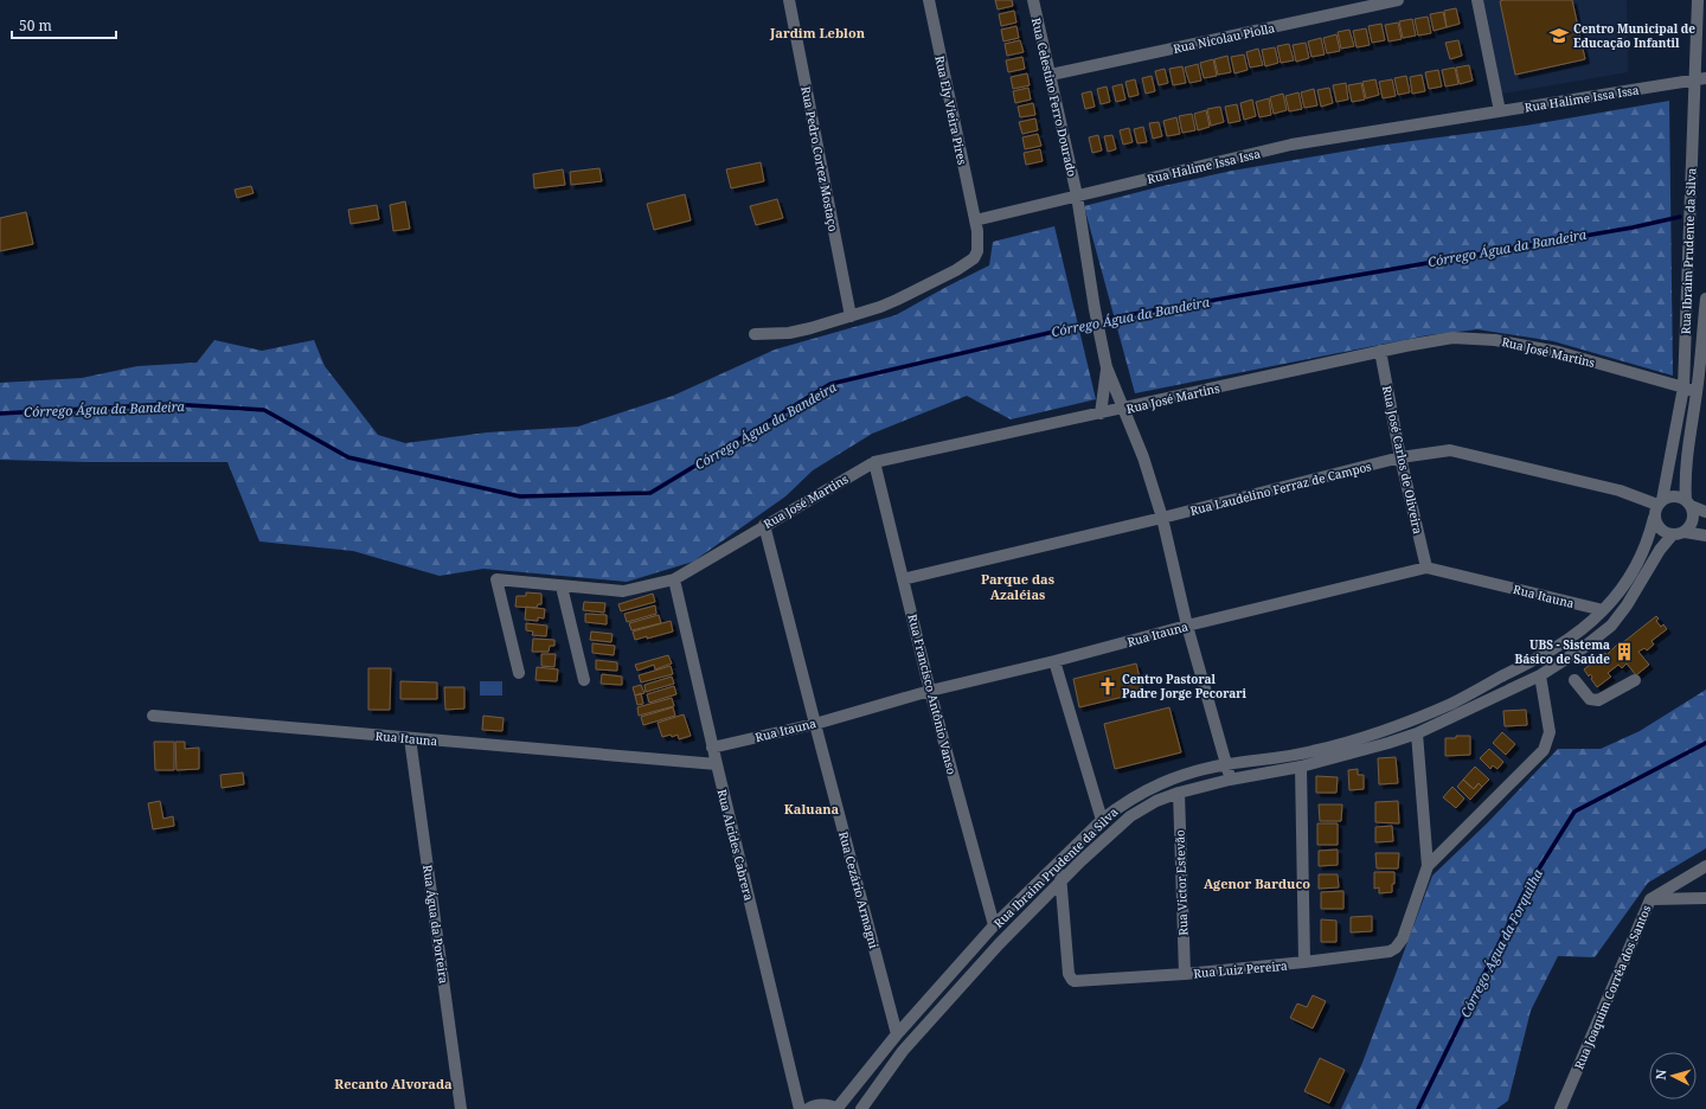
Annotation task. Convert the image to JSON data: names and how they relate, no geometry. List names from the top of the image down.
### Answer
{
  "streets": {
    "street": [
      "Rua Nicolau Piolla",
      "Rua Celestino Ferro Dourado",
      "Rua Halime Issa Issa",
      "Rua Ely Vieira Pires",
      "Rua Pedro Cortez Mostaço",
      "Rua Ibraim Prudente da Silva",
      "Rua José Martins",
      "Rua José Carlos de Oliveira",
      "Rua Laudelino Ferraz de Campos",
      "Rua Itauna",
      "Rua Francisco Antônio Vanso",
      "Rua Alcides Cabrera",
      "Rua Victor Estevão",
      "Rua Cezário Armagni",
      "Rua Água da Porteira",
      "Rua Luiz Pereira",
      "Rua Joaquim Corrêa dos Santos"
    ]
  },
  "crossings": [
    ["Rua Nicolau Piolla", "Rua Celestino Ferro Dourado"],
    ["Rua Celestino Ferro Dourado", "Rua Halime Issa Issa"],
    ["Rua Halime Issa Issa", "Rua Ely Vieira Pires"],
    ["Rua Halime Issa Issa", "Rua Ibraim Prudente da Silva"],
    ["Rua Ibraim Prudente da Silva", "Rua José Martins"],
    ["Rua Ibraim Prudente da Silva", "Rua Laudelino Ferraz de Campos"],
    ["Rua Ibraim Prudente da Silva", "Rua Itauna"],
    ["Rua Ibraim Prudente da Silva", "Rua Francisco Antônio Vanso"],
    ["Rua Ibraim Prudente da Silva", "Rua Victor Estevão"],
    ["Rua Ibraim Prudente da Silva", "Rua Cezário Armagni"],
    ["Rua Ibraim Prudente da Silva", "Rua Luiz Pereira"],
    ["Rua José Martins", "Rua José Carlos de Oliveira"],
    ["Rua José Martins", "Rua Francisco Antônio Vanso"],
    ["Rua José Martins", "Rua Alcides Cabrera"],
    ["Rua José Martins", "Rua Cezário Armagni"],
    ["Rua José Carlos de Oliveira", "Rua Laudelino Ferraz de Campos"],
    ["Rua José Carlos de Oliveira", "Rua Itauna"],
    ["Rua Laudelino Ferraz de Campos", "Rua Francisco Antônio Vanso"],
    ["Rua Itauna", "Rua Francisco Antônio Vanso"],
    ["Rua Itauna", "Rua Alcides Cabrera"],
    ["Rua Itauna", "Rua Cezário Armagni"],
    ["Rua Itauna", "Rua Água da Porteira"],
    ["Rua Victor Estevão", "Rua Luiz Pereira"]
  ],
  "districts": [
    "Jardim Leblon",
    "Parque das Azaléias",
    "Kaluana",
    "Agenor Barduco",
    "Recanto Alvorada"
  ],
  "water": ["Córrego Água da Bandeira", "Córrego Água da Forquilha"],
  "places": {
    "school or university": ["Centro Municipal de Educação Infantil"],
    "building": ["UBS - Sistema Básico de Saúde"],
    "church": ["Centro Pastoral Padre Jorge Pecorari"]
  },
  "scale_bar": "50 m",
  "north": "left"
}
